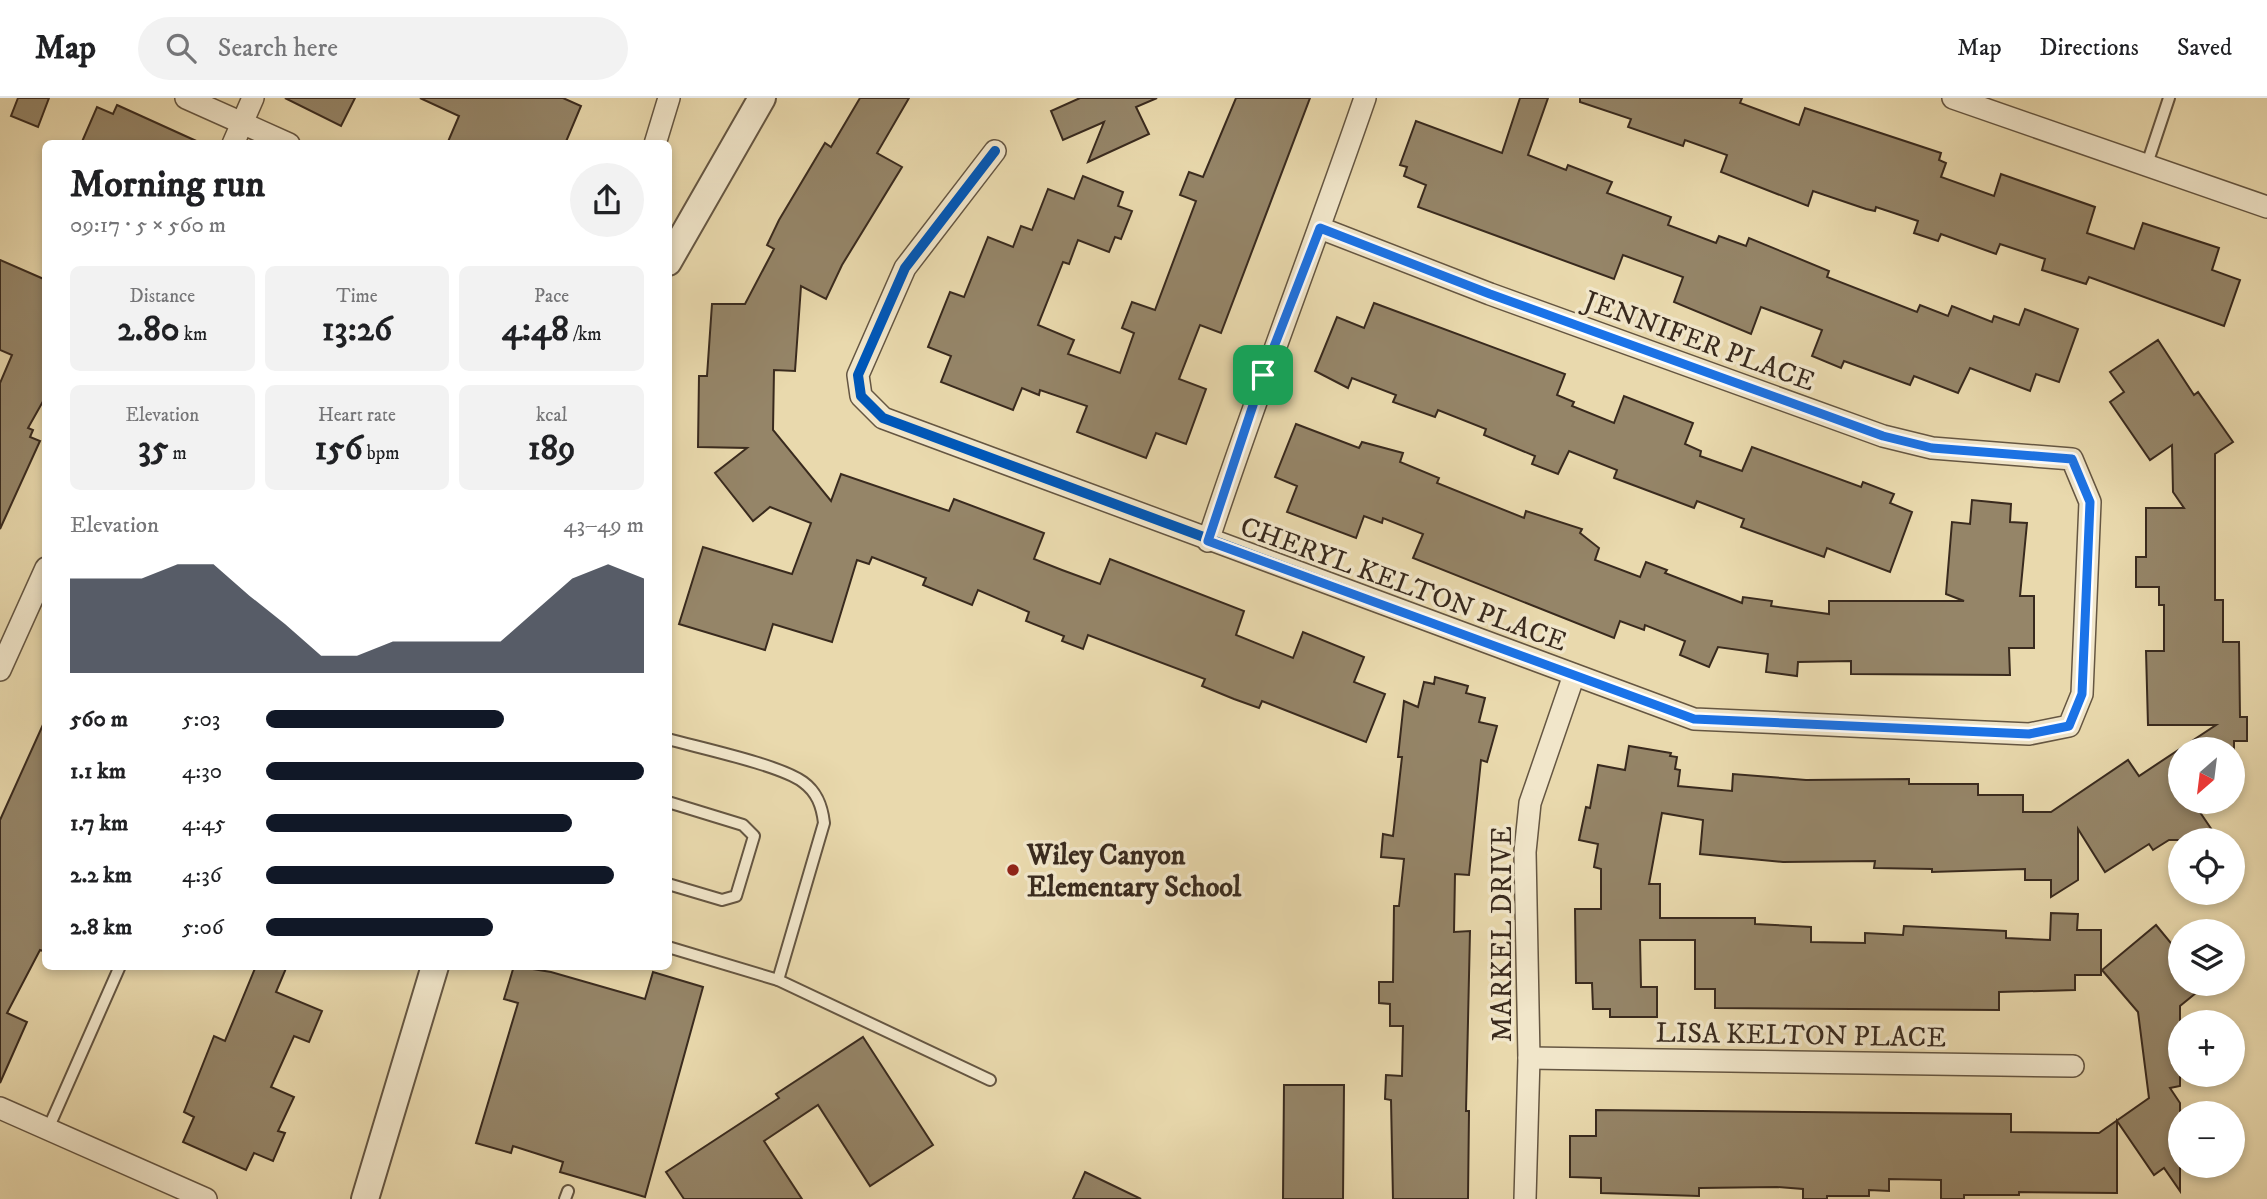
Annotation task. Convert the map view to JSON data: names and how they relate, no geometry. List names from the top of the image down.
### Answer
{
  "streets": {
    "street": [
      "JENNIFER PLACE",
      "CHERYL KELTON PLACE",
      "MARKEL DRIVE",
      "LISA KELTON PLACE"
    ]
  },
  "crossings": [
    ["JENNIFER PLACE", "CHERYL KELTON PLACE"],
    ["CHERYL KELTON PLACE", "MARKEL DRIVE"],
    ["MARKEL DRIVE", "LISA KELTON PLACE"]
  ],
  "places": ["Wiley Canyon Elementary School"],
  "north": "bottom left",
  "page": {
    "header": "Map",
    "search": "Search here",
    "nav": ["Map", "Directions", "Saved"],
    "heading": ["Morning run", "09:17 · 5 × 560 m"],
    "stats": [
      ["Distance", "2.80 km"],
      ["Time", "13:26"],
      ["Pace", "4:48 /km"],
      ["Elevation", "35 m"],
      ["Heart rate", "156 bpm"],
      ["kcal", "189"]
    ],
    "chart": ["Elevation", "43–49 m"],
    "list": [
      {
        "name": "560 m",
        "note": "5:03"
      },
      {
        "name": "1.1 km",
        "note": "4:30"
      },
      {
        "name": "1.7 km",
        "note": "4:45"
      },
      {
        "name": "2.2 km",
        "note": "4:36"
      },
      {
        "name": "2.8 km",
        "note": "5:06"
      }
    ],
    "map_buttons": ["+", "−"]
  }
}
